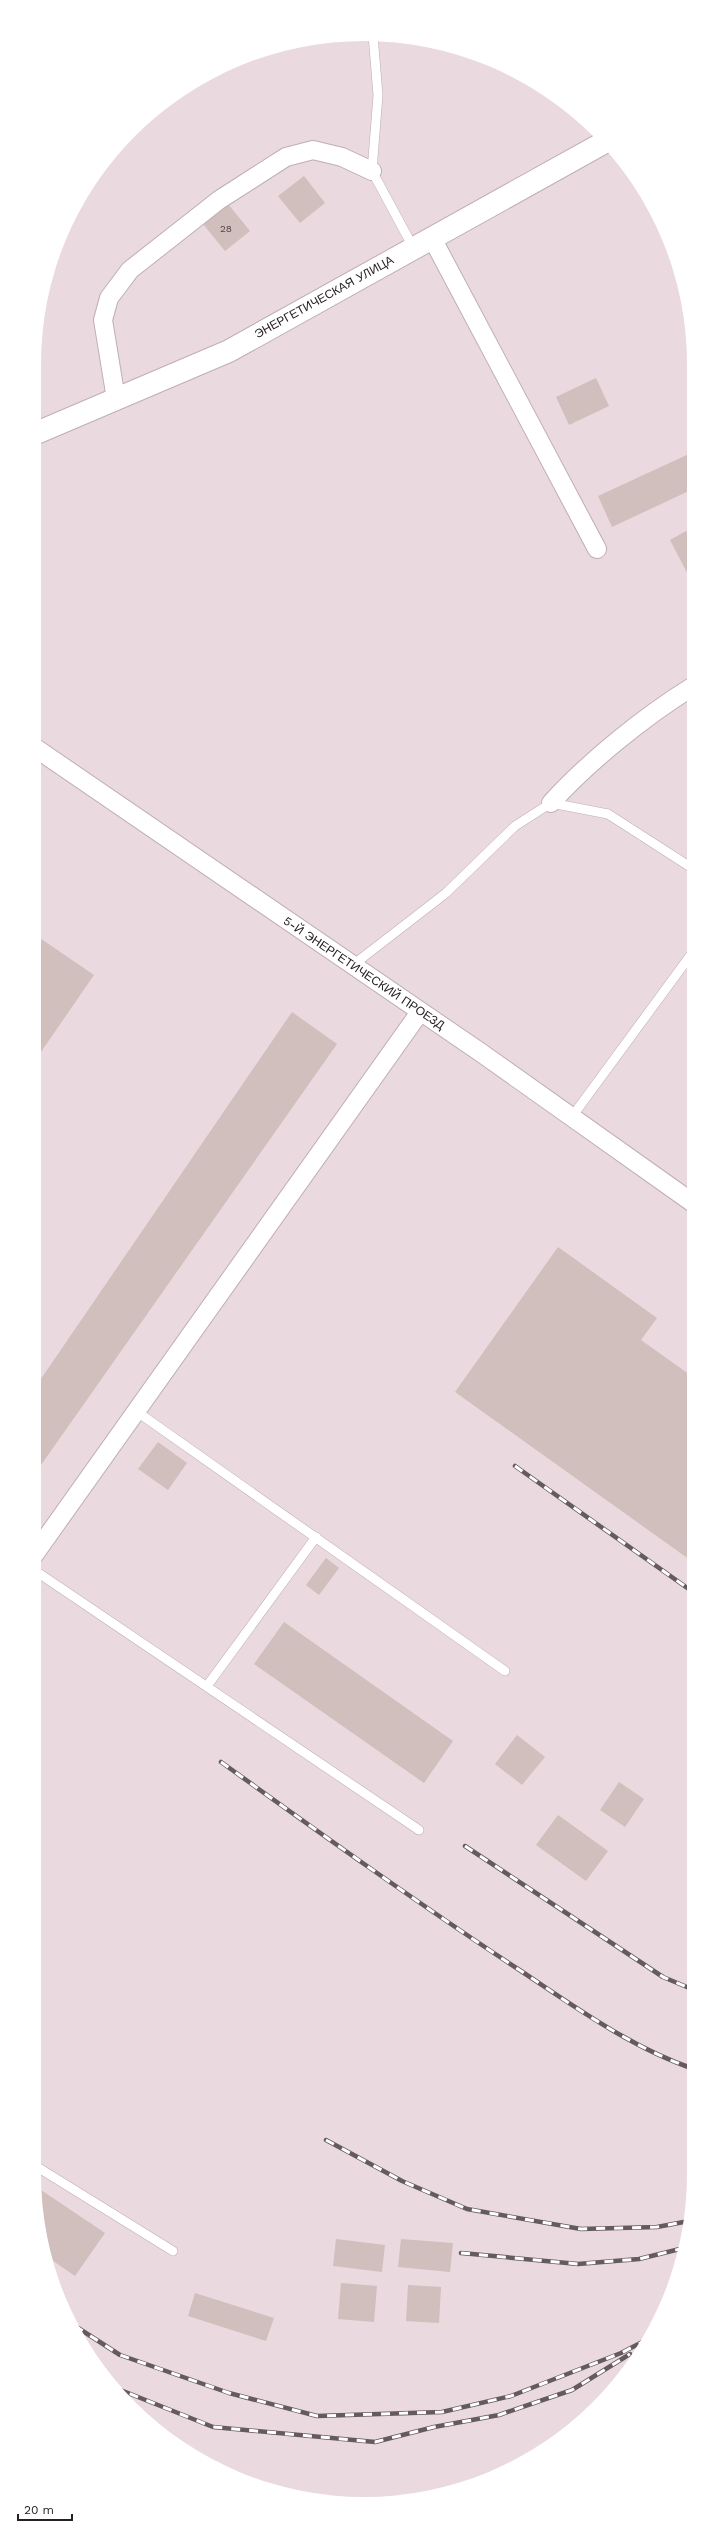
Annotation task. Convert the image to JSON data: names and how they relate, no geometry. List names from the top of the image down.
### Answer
{
  "streets": {
    "main road": ["ЭНЕРГЕТИЧЕСКАЯ УЛИЦА"],
    "street": ["5-Й ЭНЕРГЕТИЧЕСКИЙ ПРОЕЗД"]
  },
  "house_numbers": ["28"],
  "scale_bar": "20 m"
}
